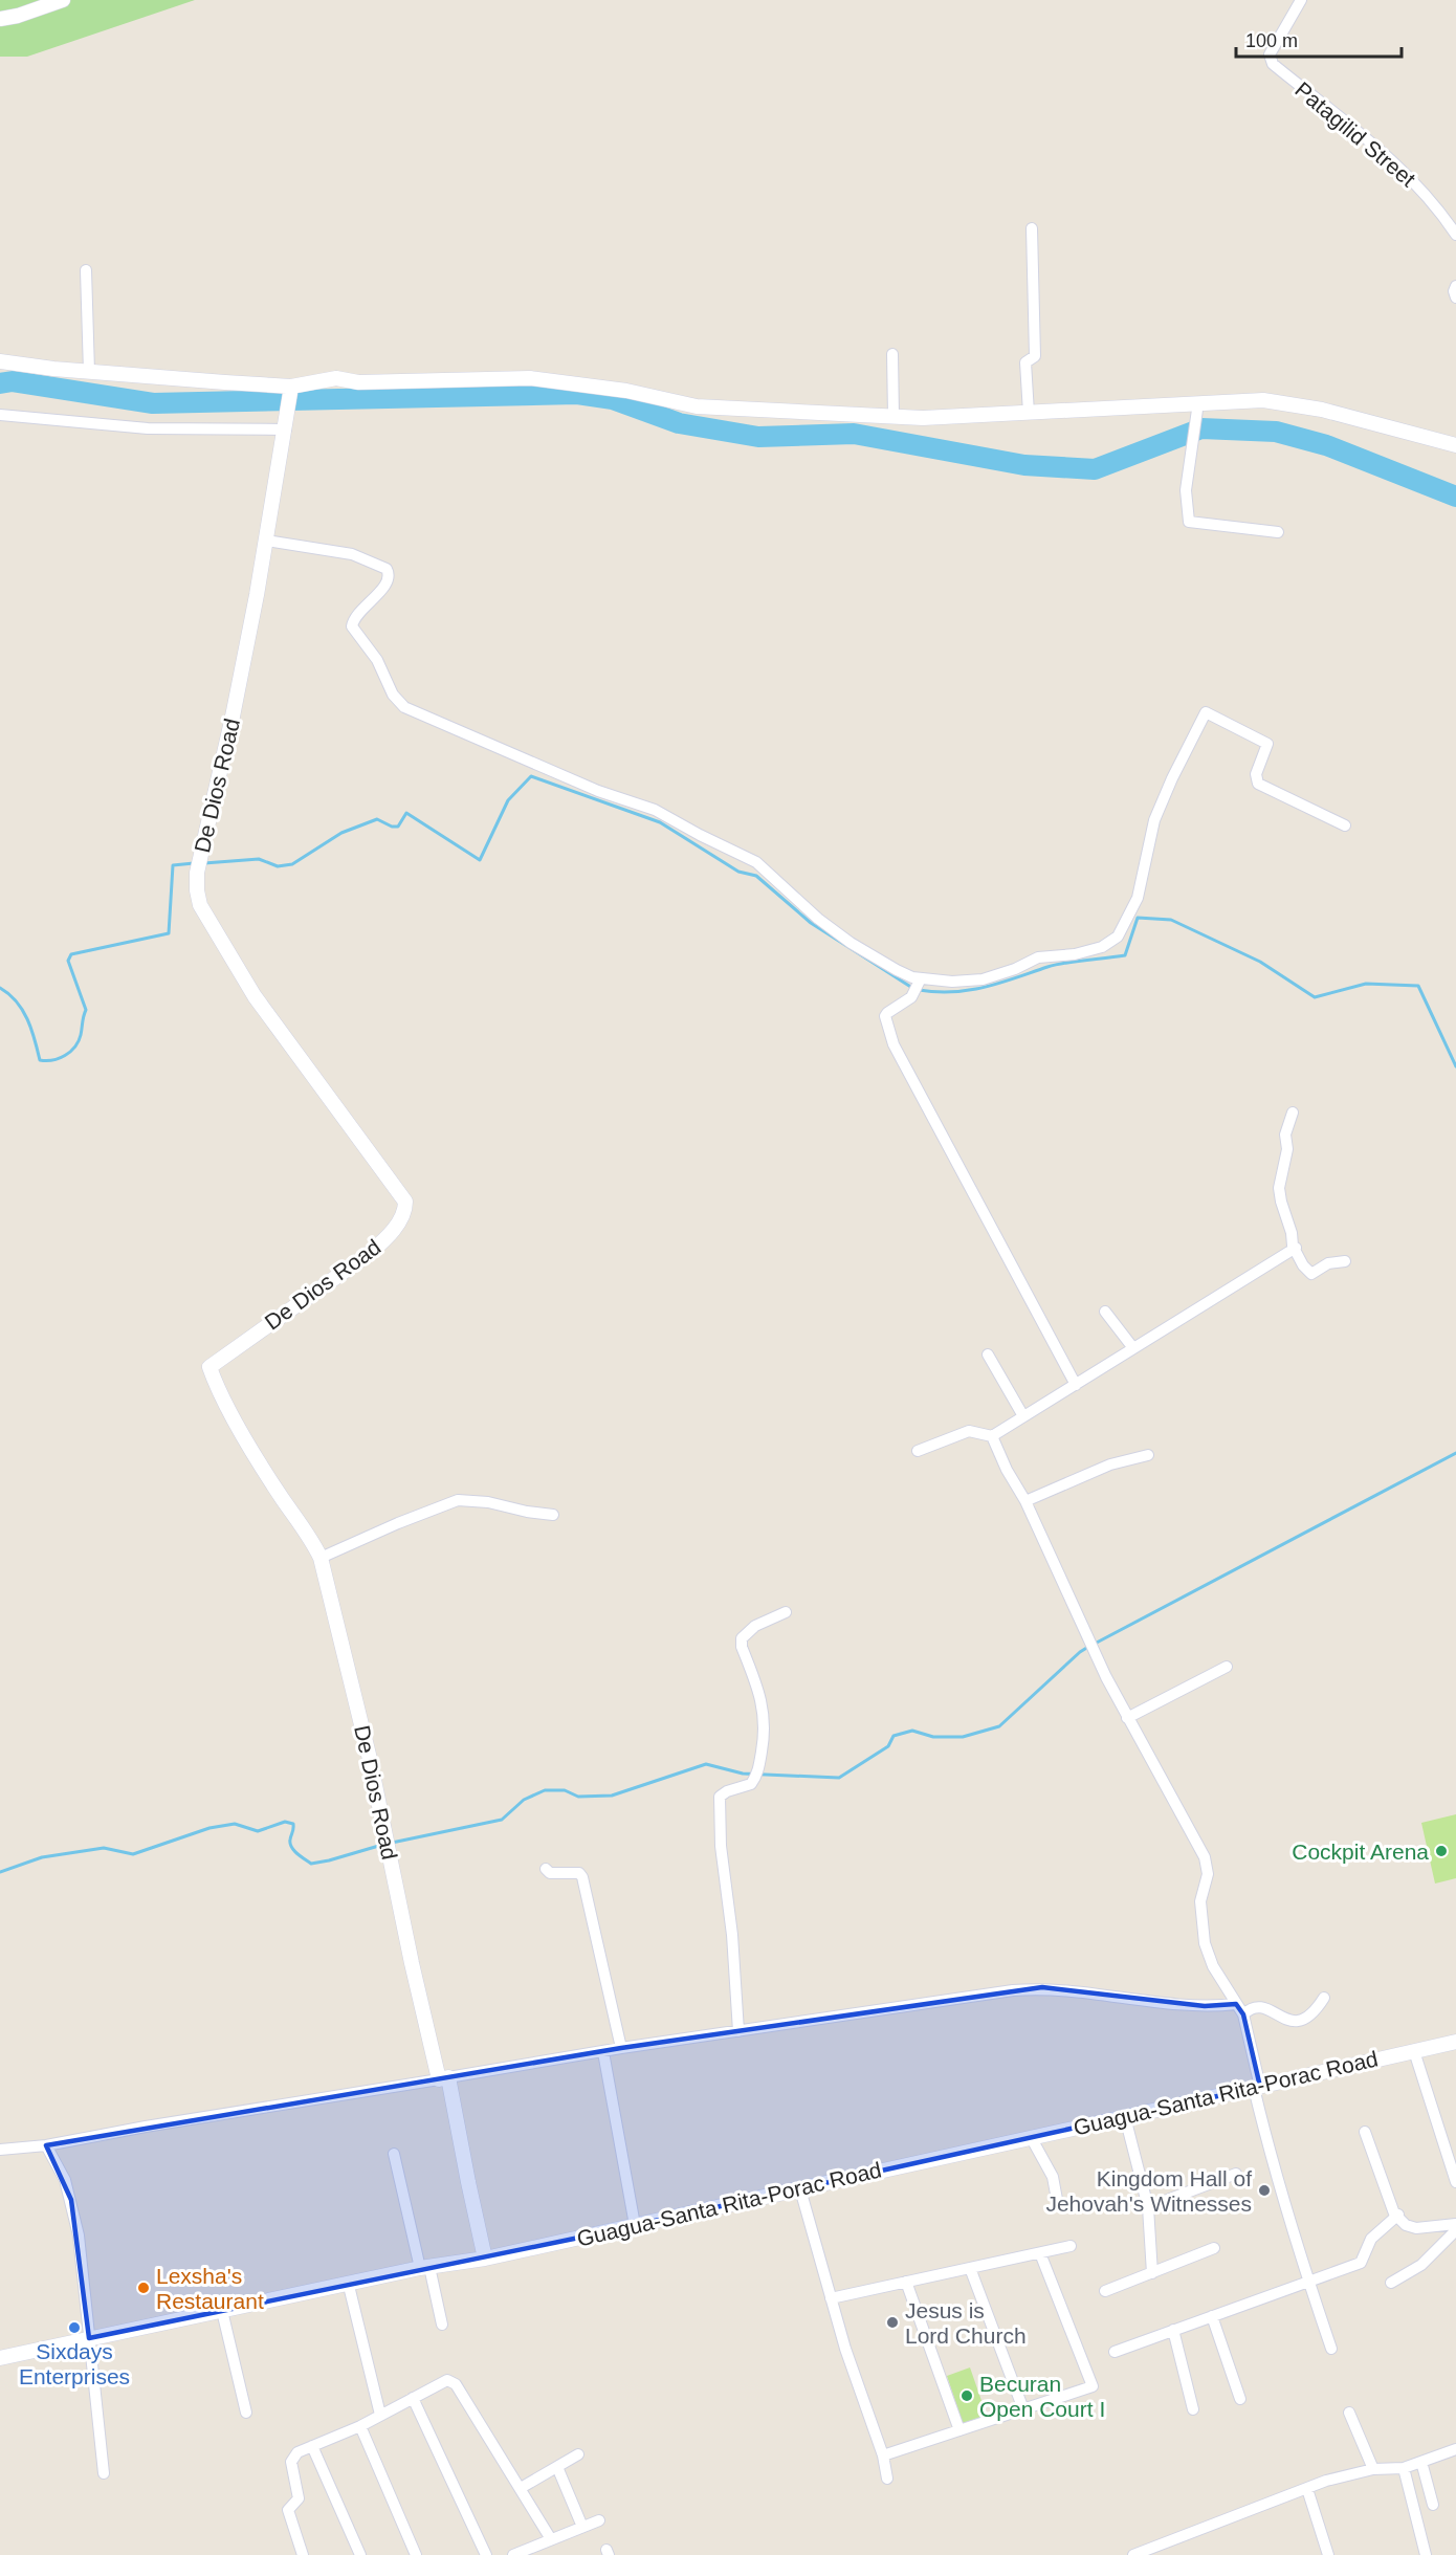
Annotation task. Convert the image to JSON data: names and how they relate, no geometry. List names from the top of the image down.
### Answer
{
  "streets": {
    "street": ["Patagilid Street", "De Dios Road", "Guagua-Santa Rita-Porac Road"]
  },
  "crossings": [
    ["De Dios Road", "Guagua-Santa Rita-Porac Road"]
  ],
  "places": [
    "Cockpit Arena",
    "Kingdom Hall of Jehovah's Witnesses",
    "Lexsha's Restaurant",
    "Jesus is Lord Church",
    "Sixdays Enterprises",
    "Becuran Open Court I"
  ],
  "scale_bar": "100 m"
}
